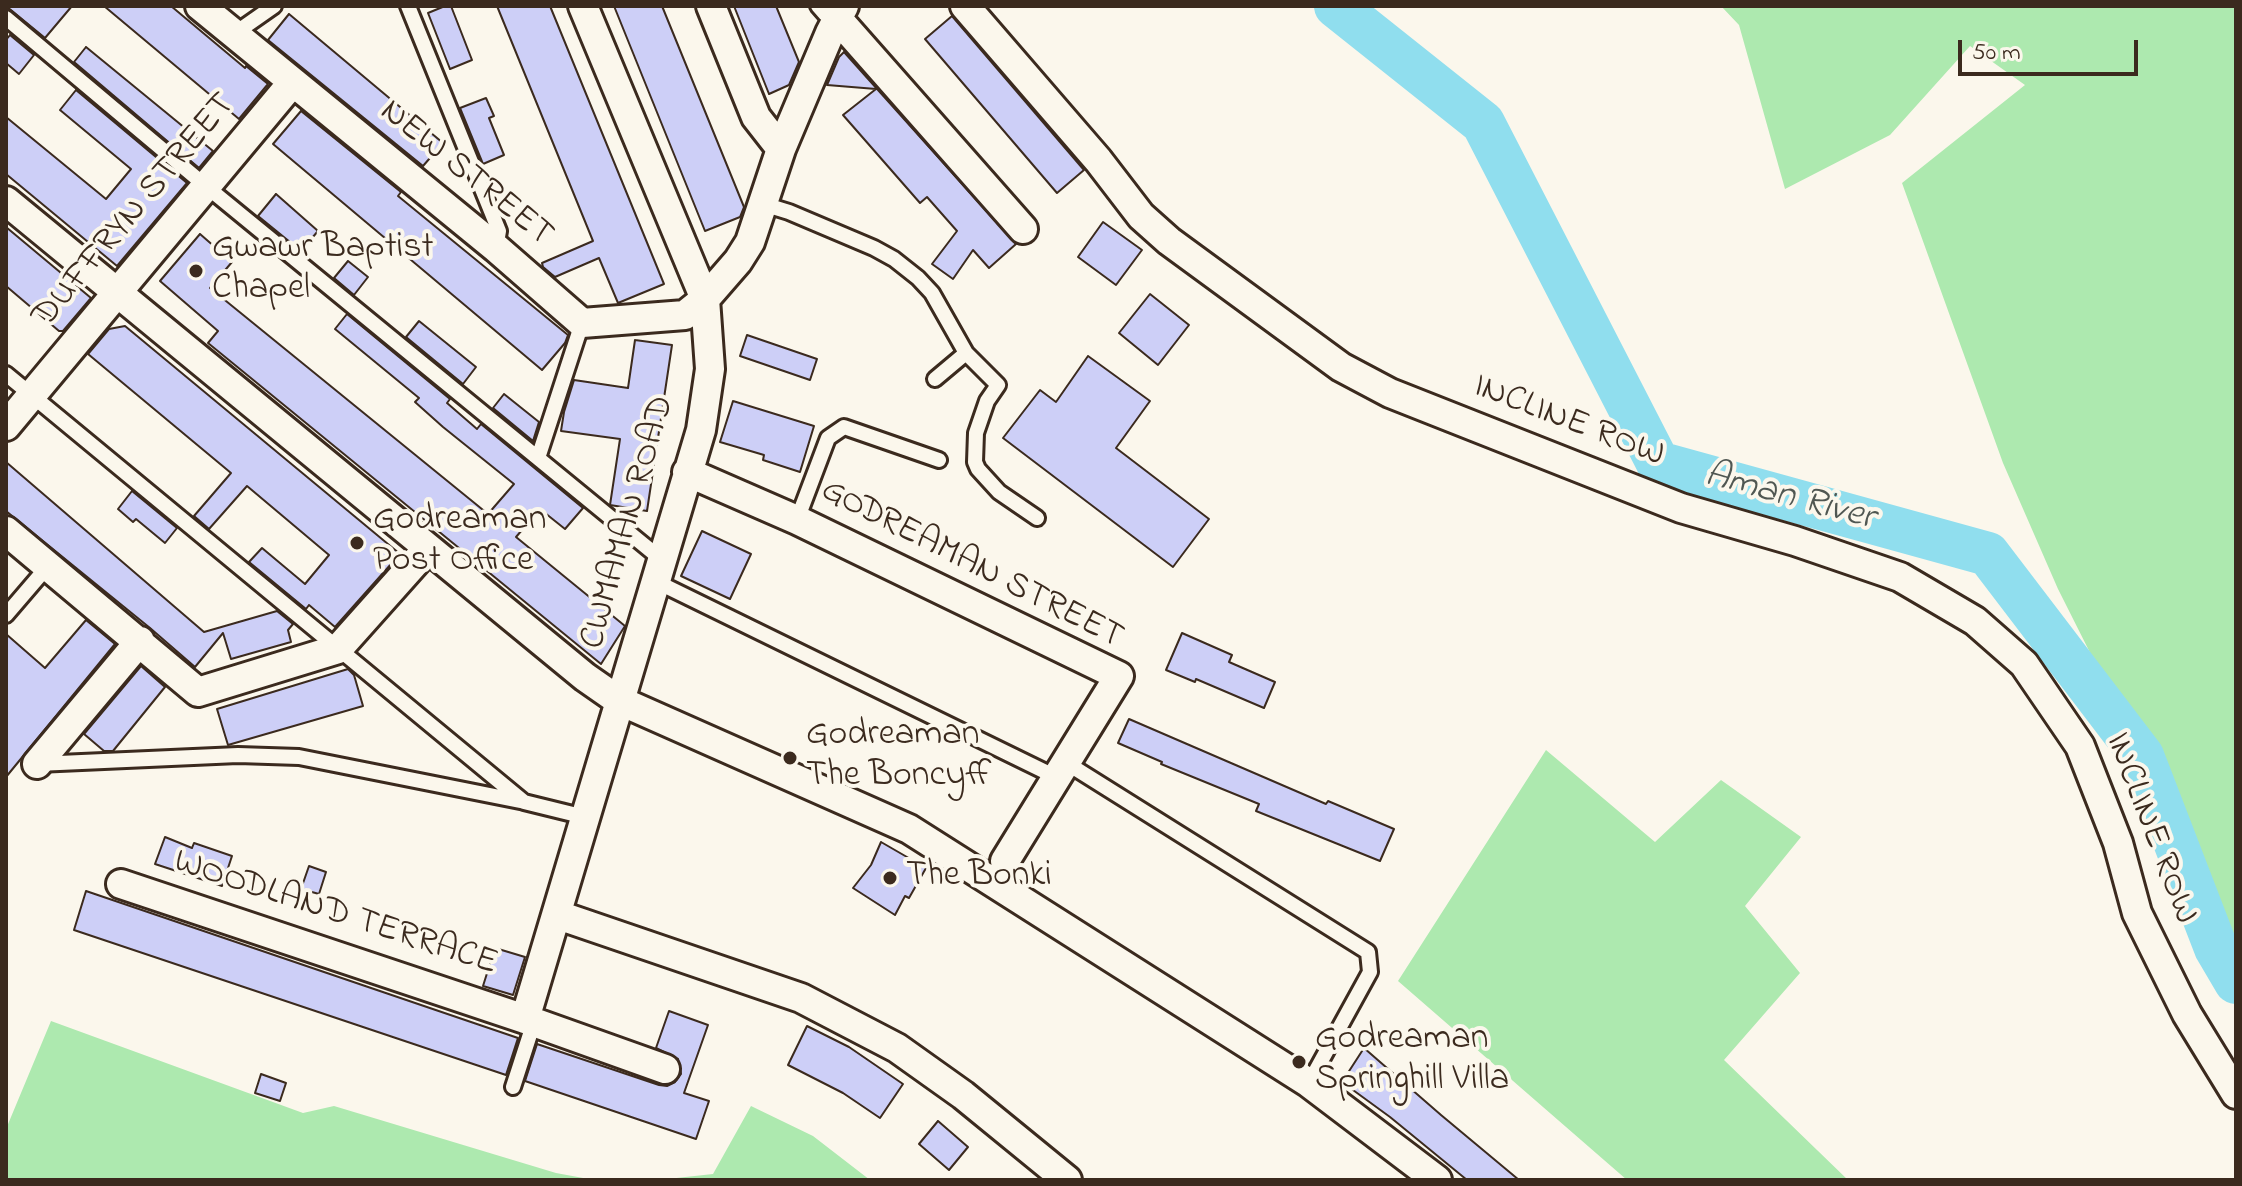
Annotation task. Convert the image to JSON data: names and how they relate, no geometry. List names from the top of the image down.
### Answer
{
  "streets": {
    "street": [
      "NEW STREET",
      "DUFFRYN STREET",
      "INCLINE ROW",
      "CWMAMAN ROAD",
      "GODREAMAN STREET",
      "WOODLAND TERRACE"
    ]
  },
  "crossings": [
    ["NEW STREET", "DUFFRYN STREET"],
    ["CWMAMAN ROAD", "GODREAMAN STREET"],
    ["CWMAMAN ROAD", "WOODLAND TERRACE"]
  ],
  "water": ["Aman River"],
  "places": [
    "Gwawr Baptist Chapel",
    "Godreaman Post Office",
    "Godreaman The Boncyff",
    "The Bonki",
    "Godreaman Springhill Villa"
  ],
  "scale_bar": "50 m"
}
